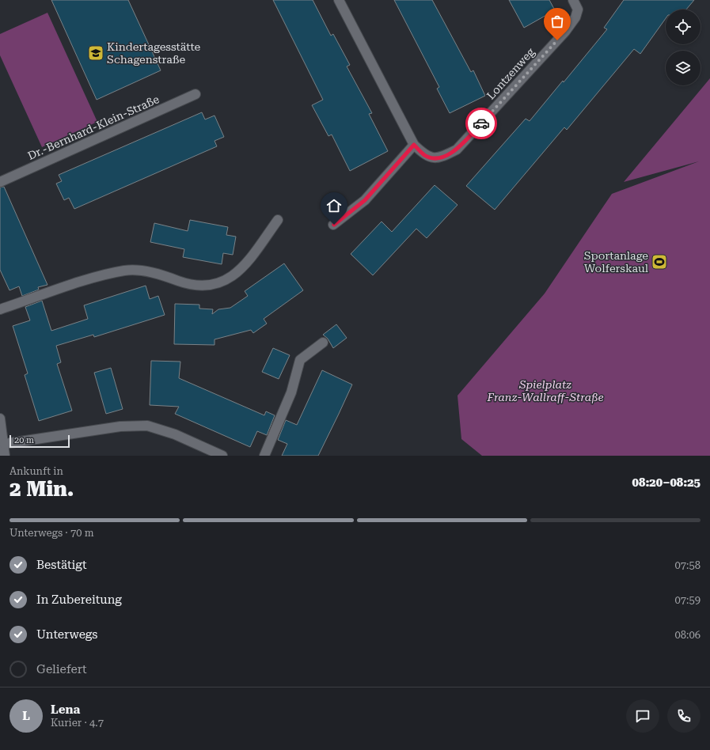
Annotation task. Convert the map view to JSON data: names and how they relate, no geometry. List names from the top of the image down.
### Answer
{
  "streets": {
    "street": ["Lontzenweg", "Dr.-Bernhard-Klein-Straße"]
  },
  "parks": ["Spielplatz Franz-Wallraff-Straße"],
  "places": {
    "school or university": ["Kindertagesstätte Schagenstraße"],
    "sports": ["Sportanlage Wolferskaul"]
  },
  "scale_bar": "20 m",
  "page": {
    "scale": "20 m",
    "heading": ["2 Min.", "Ankunft in", "08:20–08:25"],
    "panel": ["Lena", "Kurier · 4.7"],
    "bar": "Unterwegs · 70 m",
    "list": [
      ["Bestätigt", "07:58"],
      ["In Zubereitung", "07:59"],
      ["Unterwegs", "08:06"],
      "Geliefert"
    ],
    "round": "L"
  }
}
